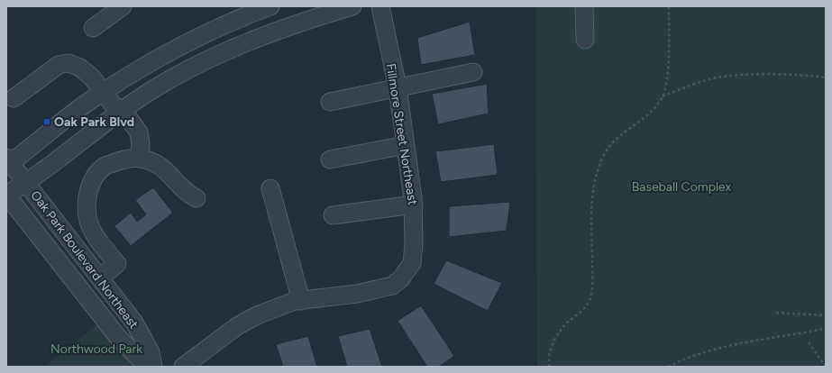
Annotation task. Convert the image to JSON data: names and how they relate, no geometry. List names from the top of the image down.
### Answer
{
  "streets": {
    "street": ["Fillmore Street Northeast", "Oak Park Boulevard Northeast"]
  },
  "parks": ["Baseball Complex", "Northwood Park"],
  "places": {
    "transit": ["Oak Park Blvd"]
  }
}
